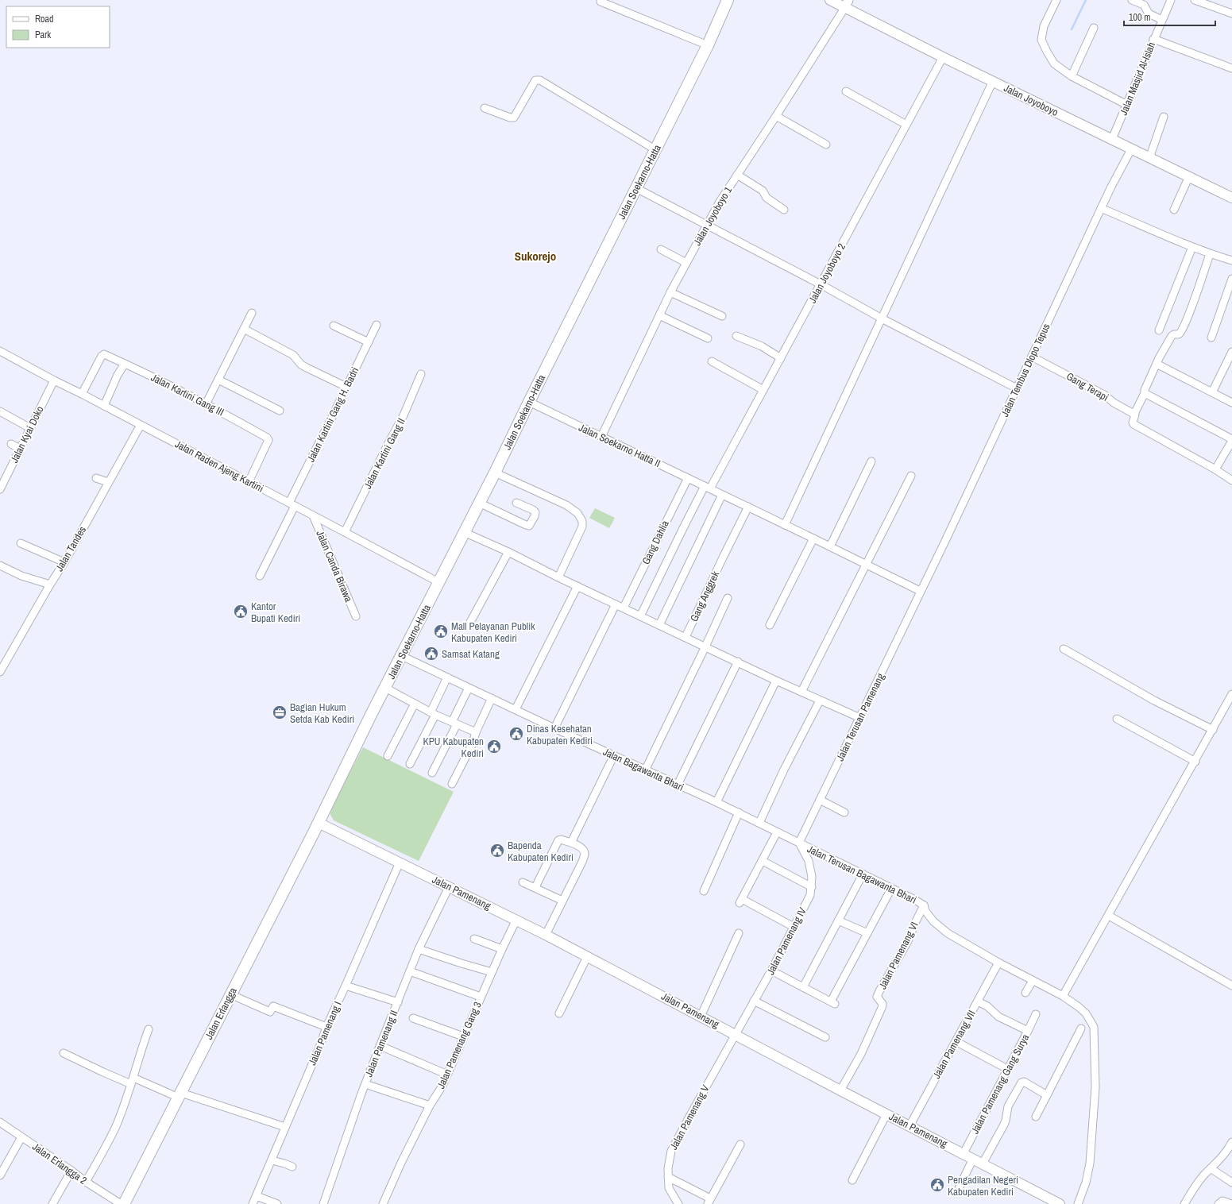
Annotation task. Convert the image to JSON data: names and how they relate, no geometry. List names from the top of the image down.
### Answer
{
  "streets": {
    "main road": [
      "Jalan Joyoboyo",
      "Jalan Soekarno-Hatta",
      "Jalan Pamenang",
      "Jalan Erlangga"
    ],
    "street": [
      "Jalan Masjid Al-Islah",
      "Jalan Joyoboyo 1",
      "Jalan Joyoboyo 2",
      "Jalan Tembus Dlopo Tepus",
      "Gang Terapi",
      "Jalan Kartini Gang III",
      "Jalan Kartini Gang H. Badri",
      "Jalan Kyai Doko",
      "Jalan Soekarno Hatta II",
      "Jalan Kartini Gang II",
      "Jalan Raden Ajeng Kartini",
      "Gang Dahlia",
      "Jalan Tandes",
      "Jalan Canda Birawa",
      "Gang Anggrek",
      "Jalan Terusan Pamenang",
      "Jalan Bagawanta Bhari",
      "Jalan Terusan Bagawanta Bhari",
      "Jalan Pamenang IV",
      "Jalan Pamenang VI",
      "Jalan Pamenang I",
      "Jalan Pamenang II",
      "Jalan Pamenang VII",
      "Jalan Pamenang Gang 3",
      "Jalan Pamenang Gang Surya",
      "Jalan Pamenang V",
      "Jalan Erlangga 2"
    ]
  },
  "crossings": [
    ["Jalan Masjid Al-Islah", "Jalan Joyoboyo"],
    ["Jalan Joyoboyo", "Jalan Joyoboyo 1"],
    ["Jalan Joyoboyo", "Jalan Joyoboyo 2"],
    ["Jalan Joyoboyo", "Jalan Tembus Dlopo Tepus"],
    ["Jalan Soekarno-Hatta", "Jalan Soekarno Hatta II"],
    ["Jalan Soekarno-Hatta", "Jalan Raden Ajeng Kartini"],
    ["Jalan Soekarno-Hatta", "Jalan Bagawanta Bhari"],
    ["Jalan Soekarno-Hatta", "Jalan Pamenang"],
    ["Jalan Soekarno-Hatta", "Jalan Erlangga"],
    ["Jalan Joyoboyo 1", "Jalan Soekarno Hatta II"],
    ["Jalan Joyoboyo 2", "Jalan Soekarno Hatta II"],
    ["Jalan Tembus Dlopo Tepus", "Gang Terapi"],
    ["Jalan Tembus Dlopo Tepus", "Jalan Soekarno Hatta II"],
    ["Jalan Tembus Dlopo Tepus", "Jalan Terusan Pamenang"],
    ["Jalan Kartini Gang III", "Jalan Raden Ajeng Kartini"],
    ["Jalan Kartini Gang H. Badri", "Jalan Raden Ajeng Kartini"],
    ["Jalan Kyai Doko", "Jalan Raden Ajeng Kartini"],
    ["Jalan Soekarno Hatta II", "Gang Dahlia"],
    ["Jalan Soekarno Hatta II", "Gang Anggrek"],
    ["Jalan Soekarno Hatta II", "Jalan Terusan Pamenang"],
    ["Jalan Kartini Gang II", "Jalan Raden Ajeng Kartini"],
    ["Jalan Raden Ajeng Kartini", "Jalan Tandes"],
    ["Jalan Raden Ajeng Kartini", "Jalan Canda Birawa"],
    ["Jalan Terusan Pamenang", "Jalan Bagawanta Bhari"],
    ["Jalan Terusan Pamenang", "Jalan Terusan Bagawanta Bhari"],
    ["Jalan Terusan Pamenang", "Jalan Pamenang IV"],
    ["Jalan Bagawanta Bhari", "Jalan Terusan Bagawanta Bhari"],
    ["Jalan Bagawanta Bhari", "Jalan Pamenang IV"],
    ["Jalan Terusan Bagawanta Bhari", "Jalan Pamenang IV"],
    ["Jalan Terusan Bagawanta Bhari", "Jalan Pamenang VI"],
    ["Jalan Pamenang", "Jalan Pamenang IV"],
    ["Jalan Pamenang", "Jalan Pamenang VI"],
    ["Jalan Pamenang", "Jalan Erlangga"],
    ["Jalan Pamenang", "Jalan Pamenang I"],
    ["Jalan Pamenang", "Jalan Pamenang II"],
    ["Jalan Pamenang", "Jalan Pamenang VII"],
    ["Jalan Pamenang", "Jalan Pamenang Gang 3"],
    ["Jalan Pamenang", "Jalan Pamenang Gang Surya"],
    ["Jalan Pamenang", "Jalan Pamenang V"],
    ["Jalan Pamenang IV", "Jalan Pamenang V"]
  ],
  "districts": ["Sukorejo"],
  "places": {
    "public building": [
      "Kantor Bupati Kediri",
      "Mall Pelayanan Publik Kabupaten Kediri",
      "Samsat Katang",
      "Dinas Kesehatan Kabupaten Kediri",
      "KPU Kabupaten Kediri",
      "Bapenda Kabupaten Kediri",
      "Pengadilan Negeri Kabupaten Kediri"
    ],
    "office": ["Bagian Hukum Setda Kab Kediri"]
  },
  "legend": ["Road", "Park"],
  "scale_bar": "100 m"
}
